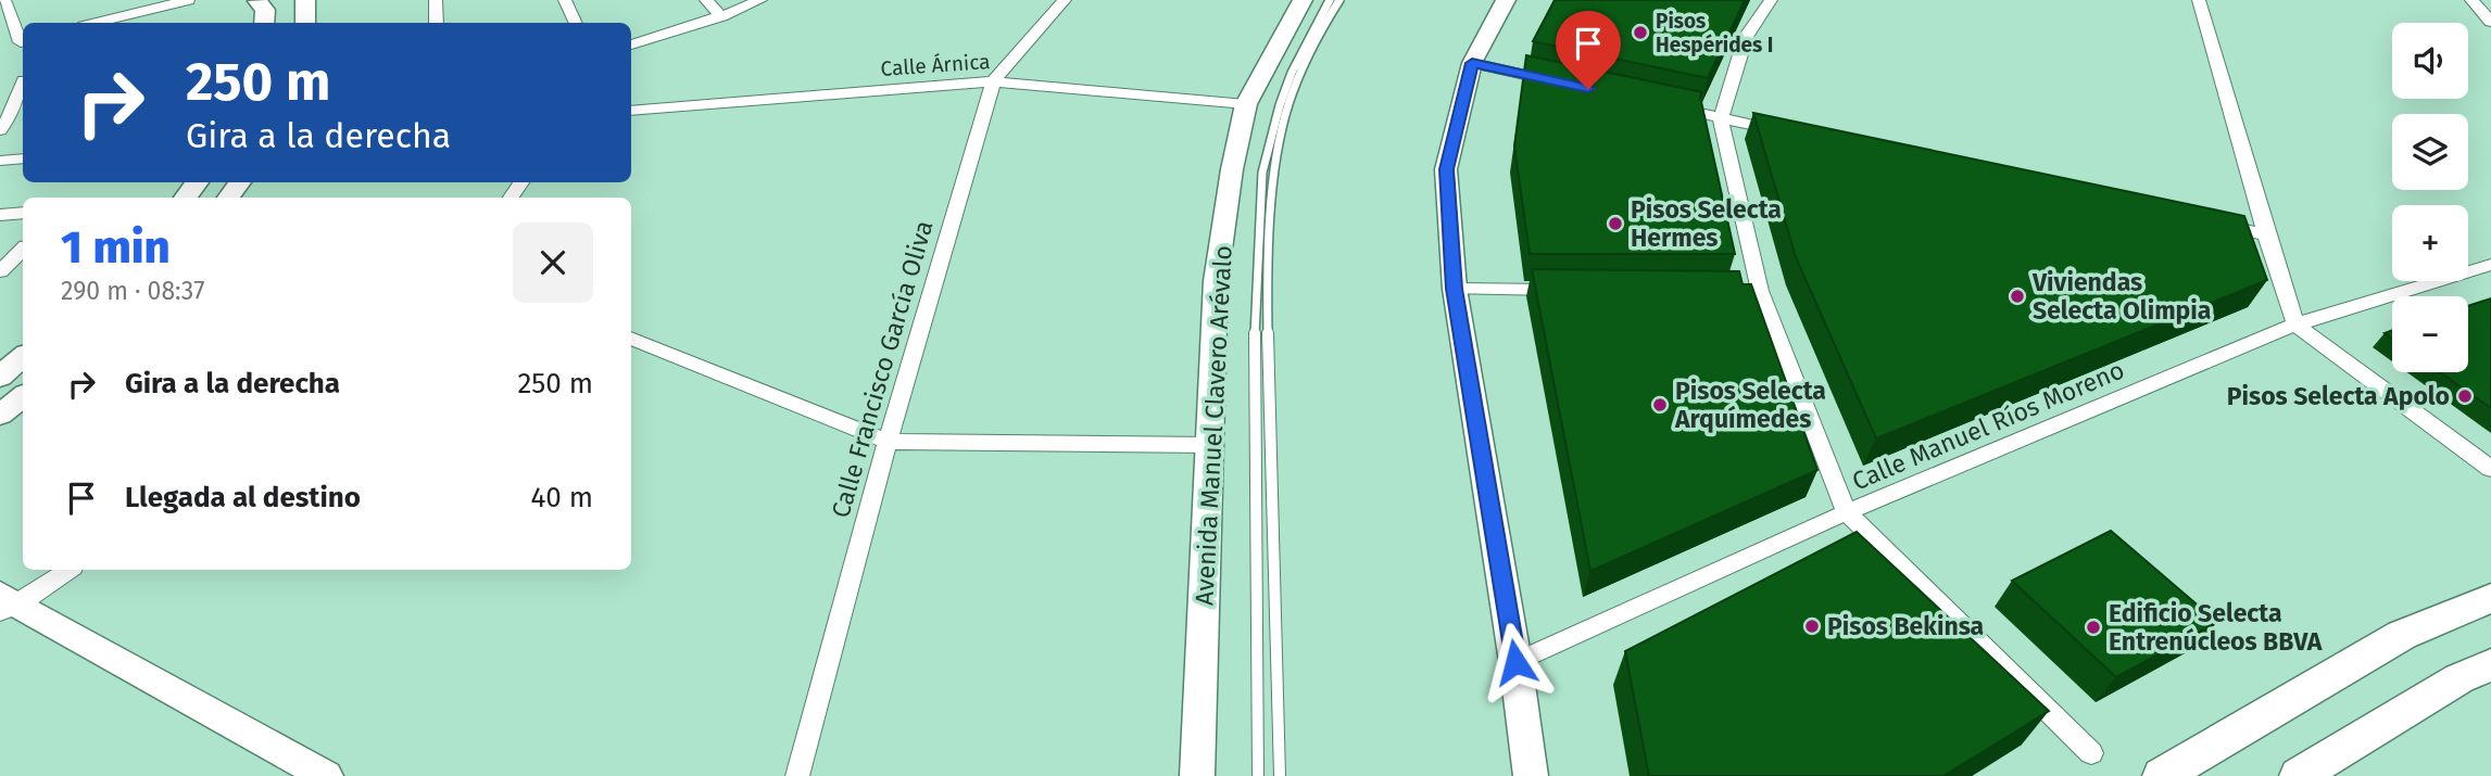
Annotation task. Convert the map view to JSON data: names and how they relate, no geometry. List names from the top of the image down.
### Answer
{
  "streets": {
    "main road": ["Avenida Manuel Clavero Arévalo"],
    "street": ["Calle Árnica", "Calle Francisco García Oliva", "Calle Manuel Ríos Moreno"]
  },
  "crossings": [
    ["Calle Árnica", "Calle Francisco García Oliva"],
    ["Calle Árnica", "Avenida Manuel Clavero Arévalo"]
  ],
  "places": [
    "Pisos Hespérides I",
    "Pisos Selecta Hermes",
    "Viviendas Selecta Olimpia",
    "Pisos Selecta Apolo",
    "Pisos Selecta Arquímedes",
    "Pisos Bekinsa",
    "Edificio Selecta Entrenúcleos BBVA"
  ],
  "page": {
    "map_buttons": ["+", "−"],
    "turn": ["250 m", "Gira a la derecha"],
    "heading": ["1 min", "290 m · 08:37"],
    "list": [
      {
        "name": "Gira a la derecha",
        "value": "250 m"
      },
      {
        "name": "Llegada al destino",
        "value": "40 m"
      }
    ]
  }
}
